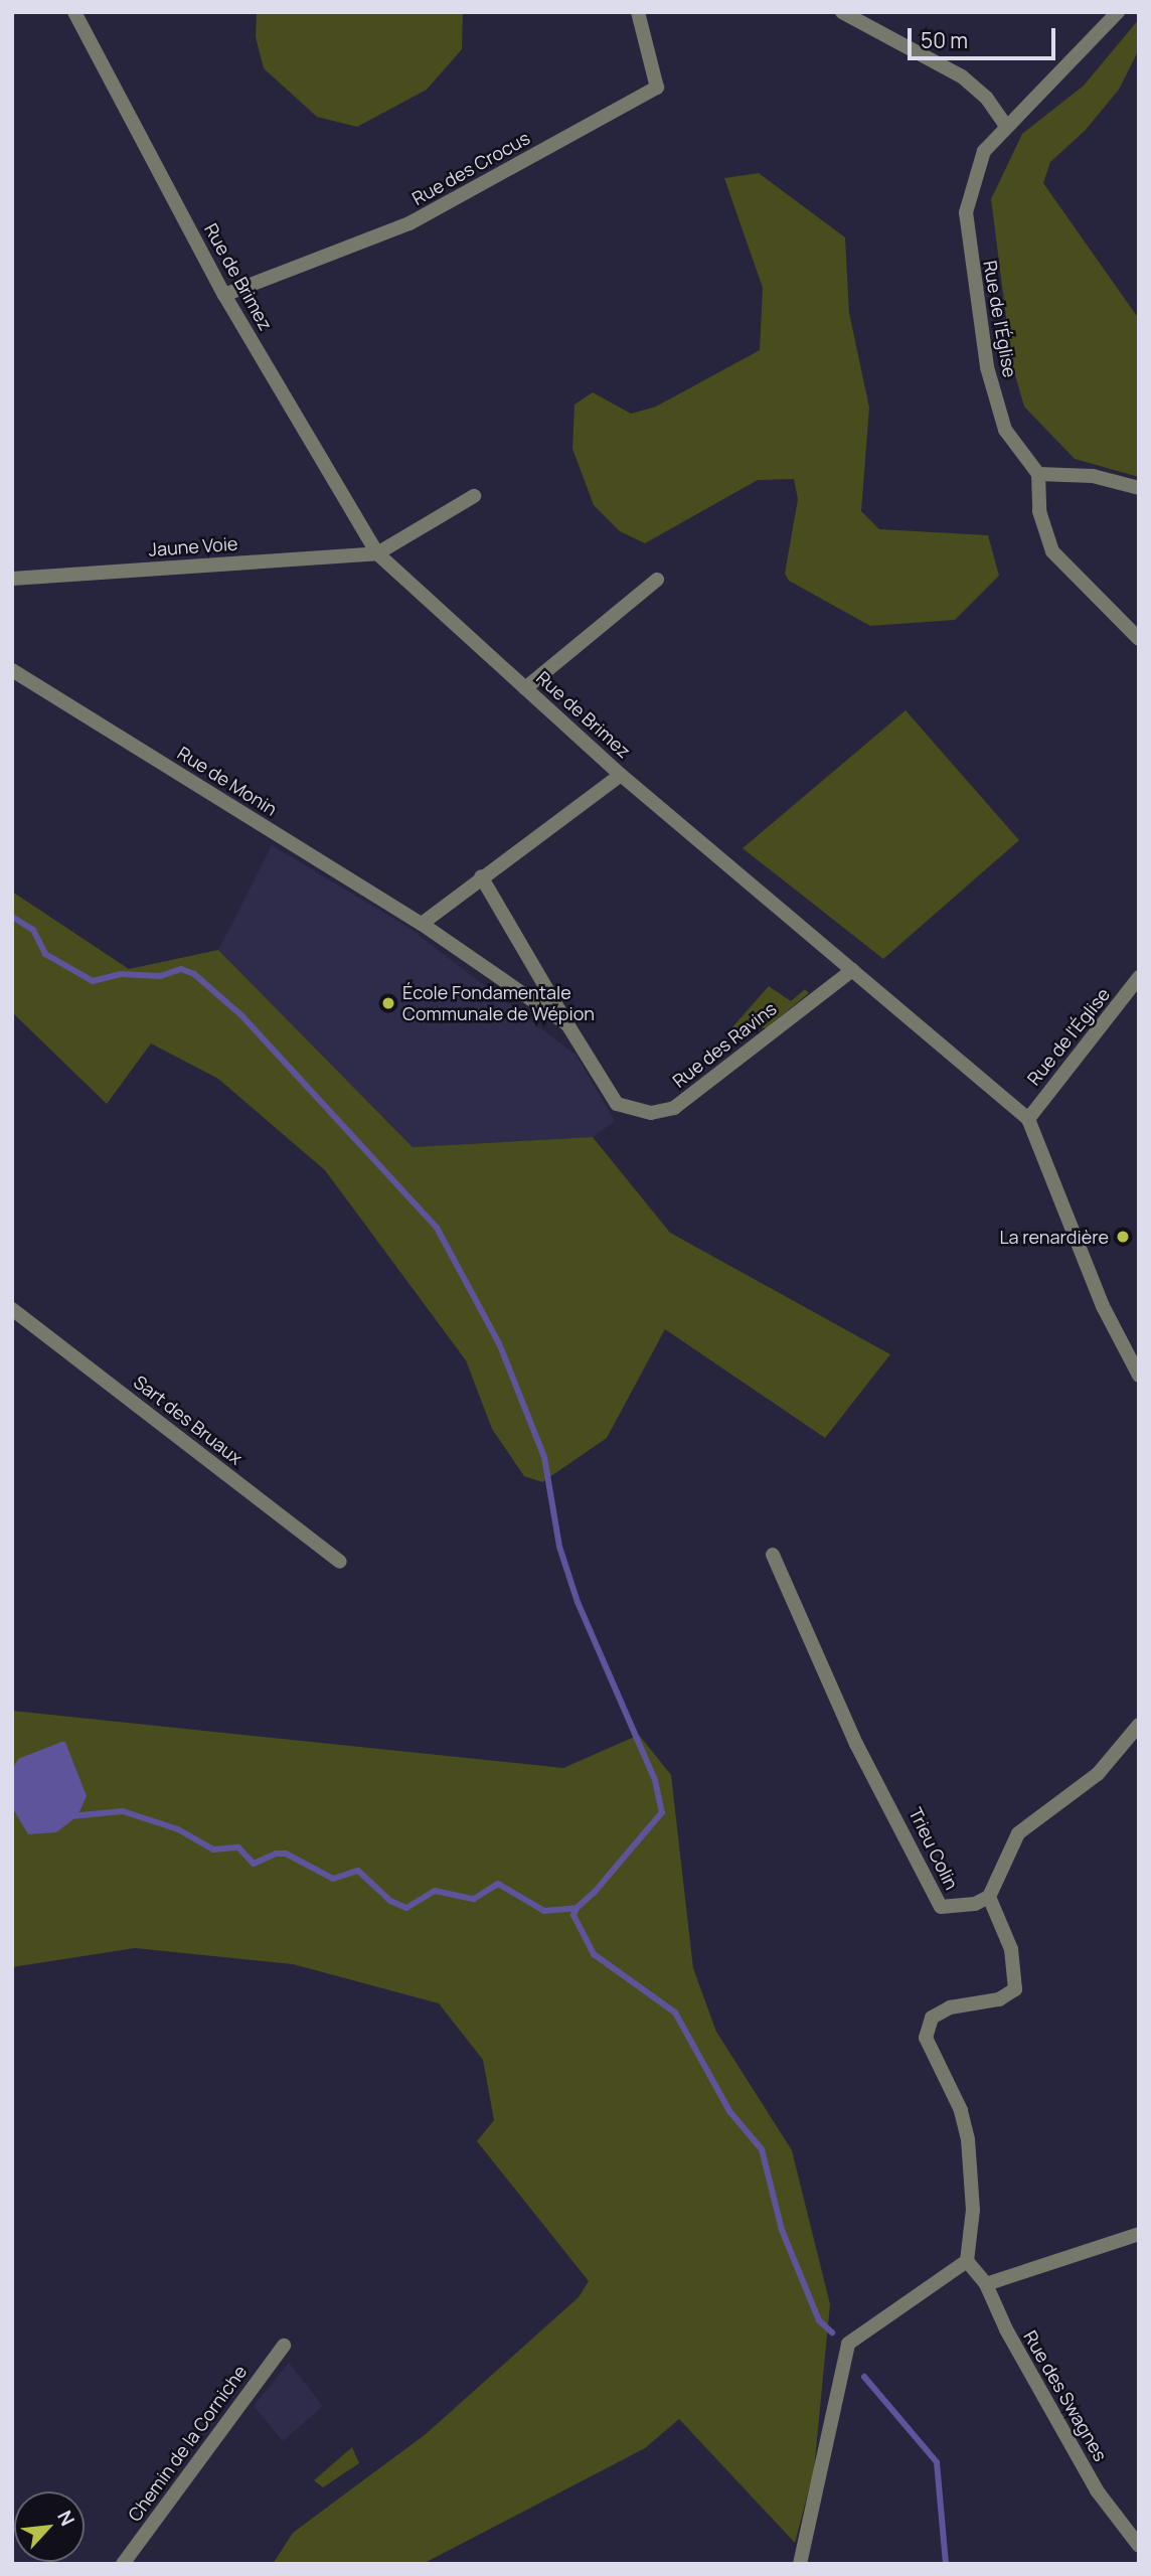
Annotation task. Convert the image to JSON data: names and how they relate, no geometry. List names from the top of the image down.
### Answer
{
  "streets": {
    "street": [
      "Rue des Crocus",
      "Rue de Brimez",
      "Rue de l'Église",
      "Jaune Voie",
      "Rue de Monin",
      "Rue des Ravins",
      "Sart des Bruaux",
      "Trieu Colin",
      "Rue des Swagnes",
      "Chemin de la Corniche"
    ]
  },
  "crossings": [
    ["Rue des Crocus", "Rue de Brimez"],
    ["Rue de Brimez", "Rue de l'Église"],
    ["Rue de Brimez", "Jaune Voie"],
    ["Rue de Brimez", "Rue des Ravins"],
    ["Rue de Monin", "Rue des Ravins"]
  ],
  "places": ["École Fondamentale Communale de Wépion", "La renardière"],
  "scale_bar": "50 m",
  "north": "top right"
}
